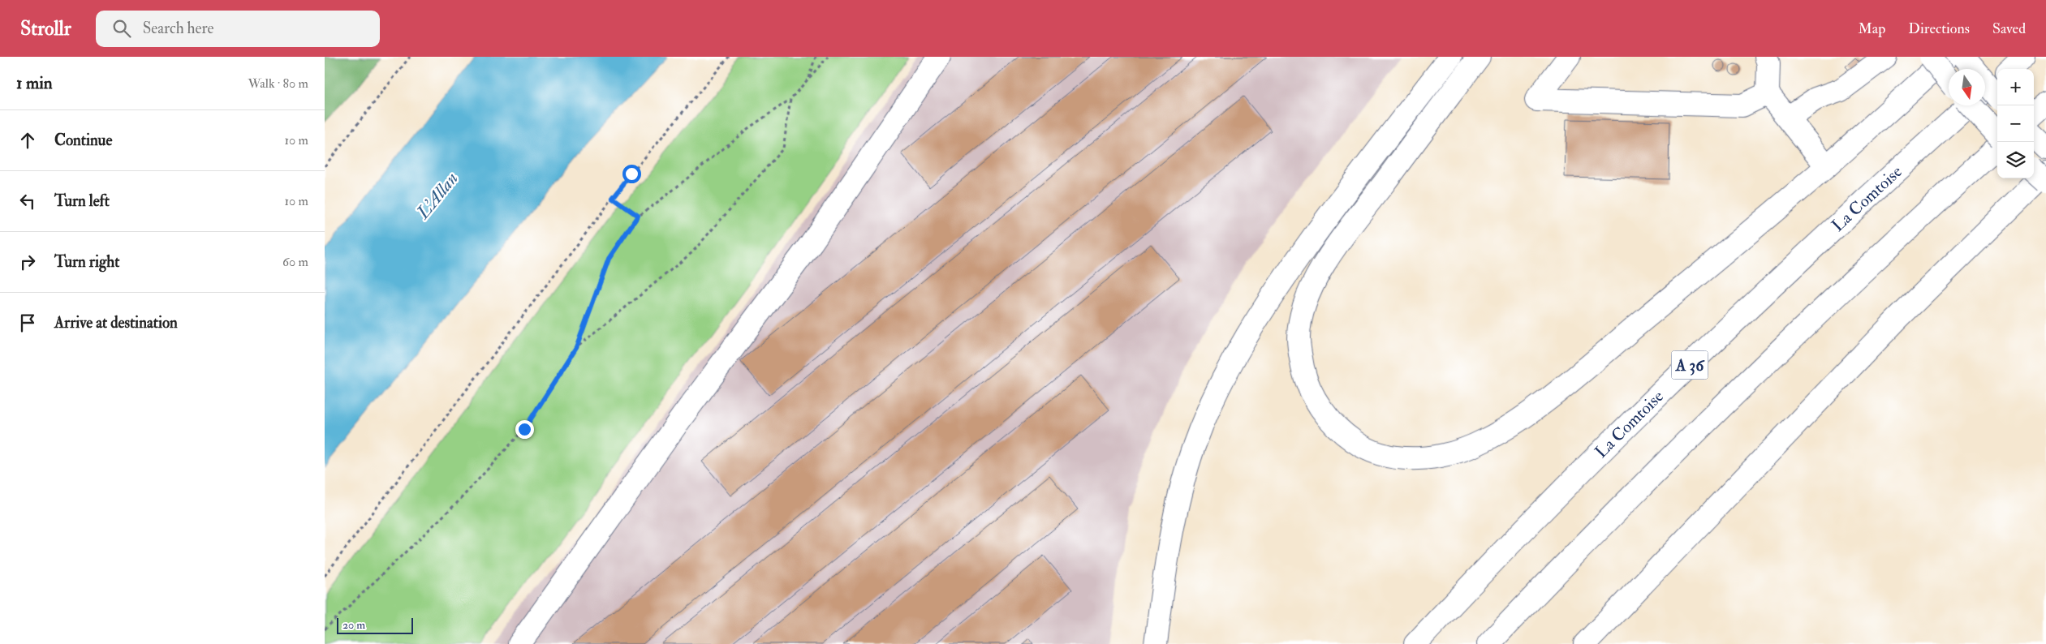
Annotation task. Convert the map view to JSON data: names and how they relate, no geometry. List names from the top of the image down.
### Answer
{
  "streets": {
    "main road": ["La Comtoise", "A 36"]
  },
  "water": ["L'Allan"],
  "scale_bar": "20 m",
  "north": "bottom",
  "page": {
    "header": "Strollr",
    "search": "Search here",
    "nav": ["Map", "Directions", "Saved"],
    "heading": ["1 min", "Walk · 80 m"],
    "map_buttons": ["+", "−"],
    "list": [
      ["Continue", "10 m"],
      ["Turn left", "10 m"],
      ["Turn right", "60 m"],
      "Arrive at destination"
    ],
    "scale": "20 m"
  }
}
